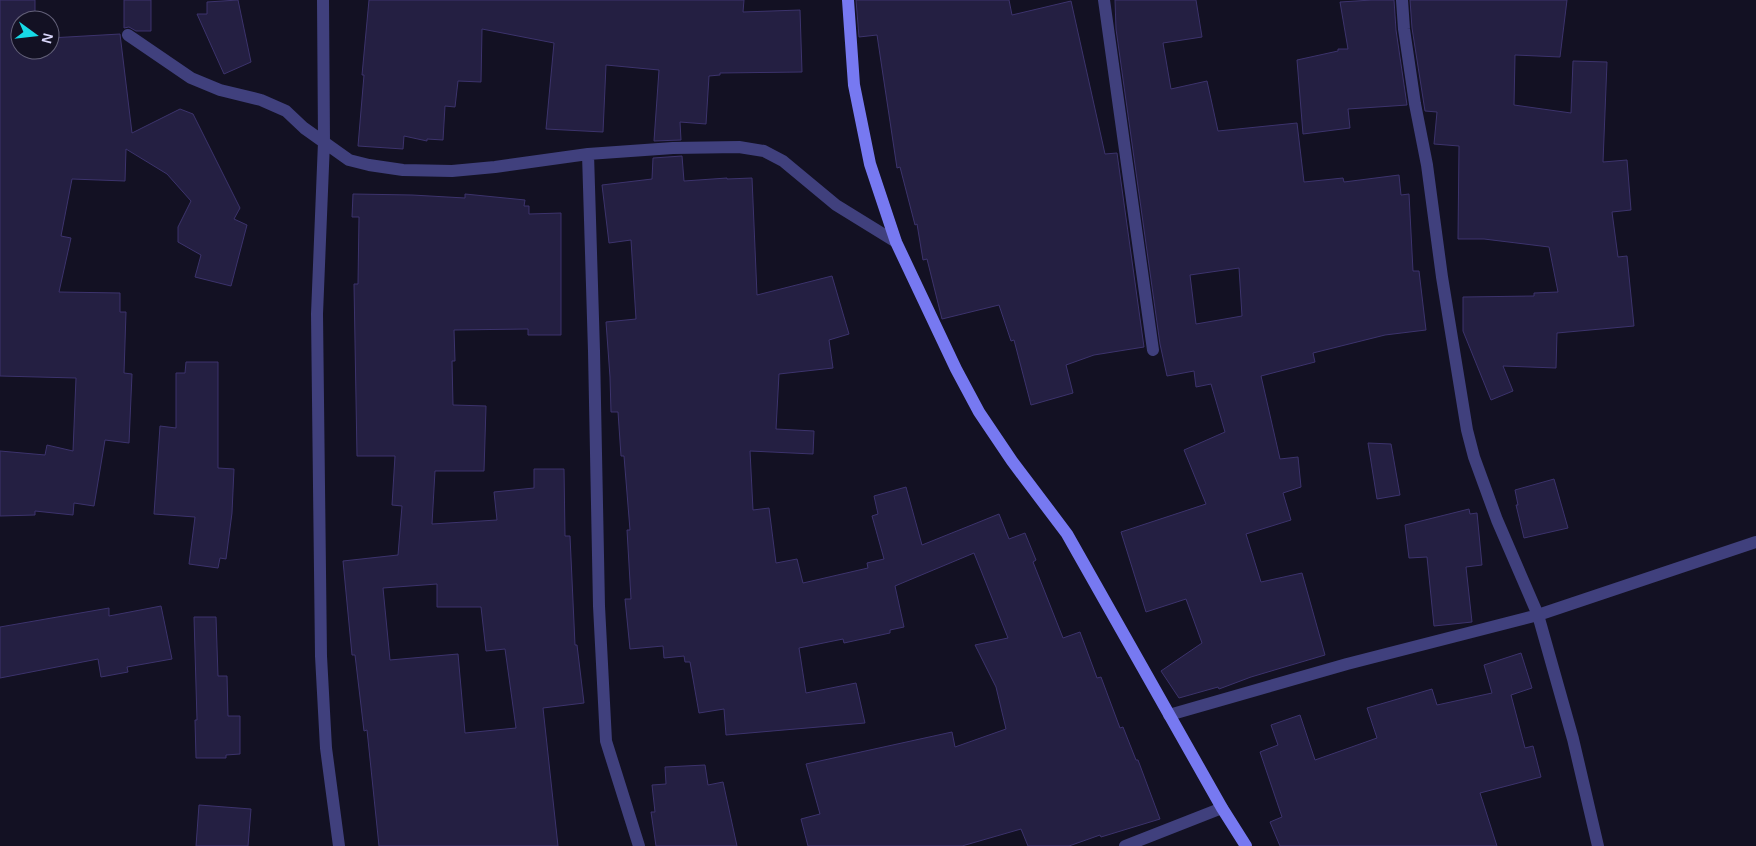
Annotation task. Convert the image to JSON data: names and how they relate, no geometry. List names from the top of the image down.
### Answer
{
  "north": "right"
}
